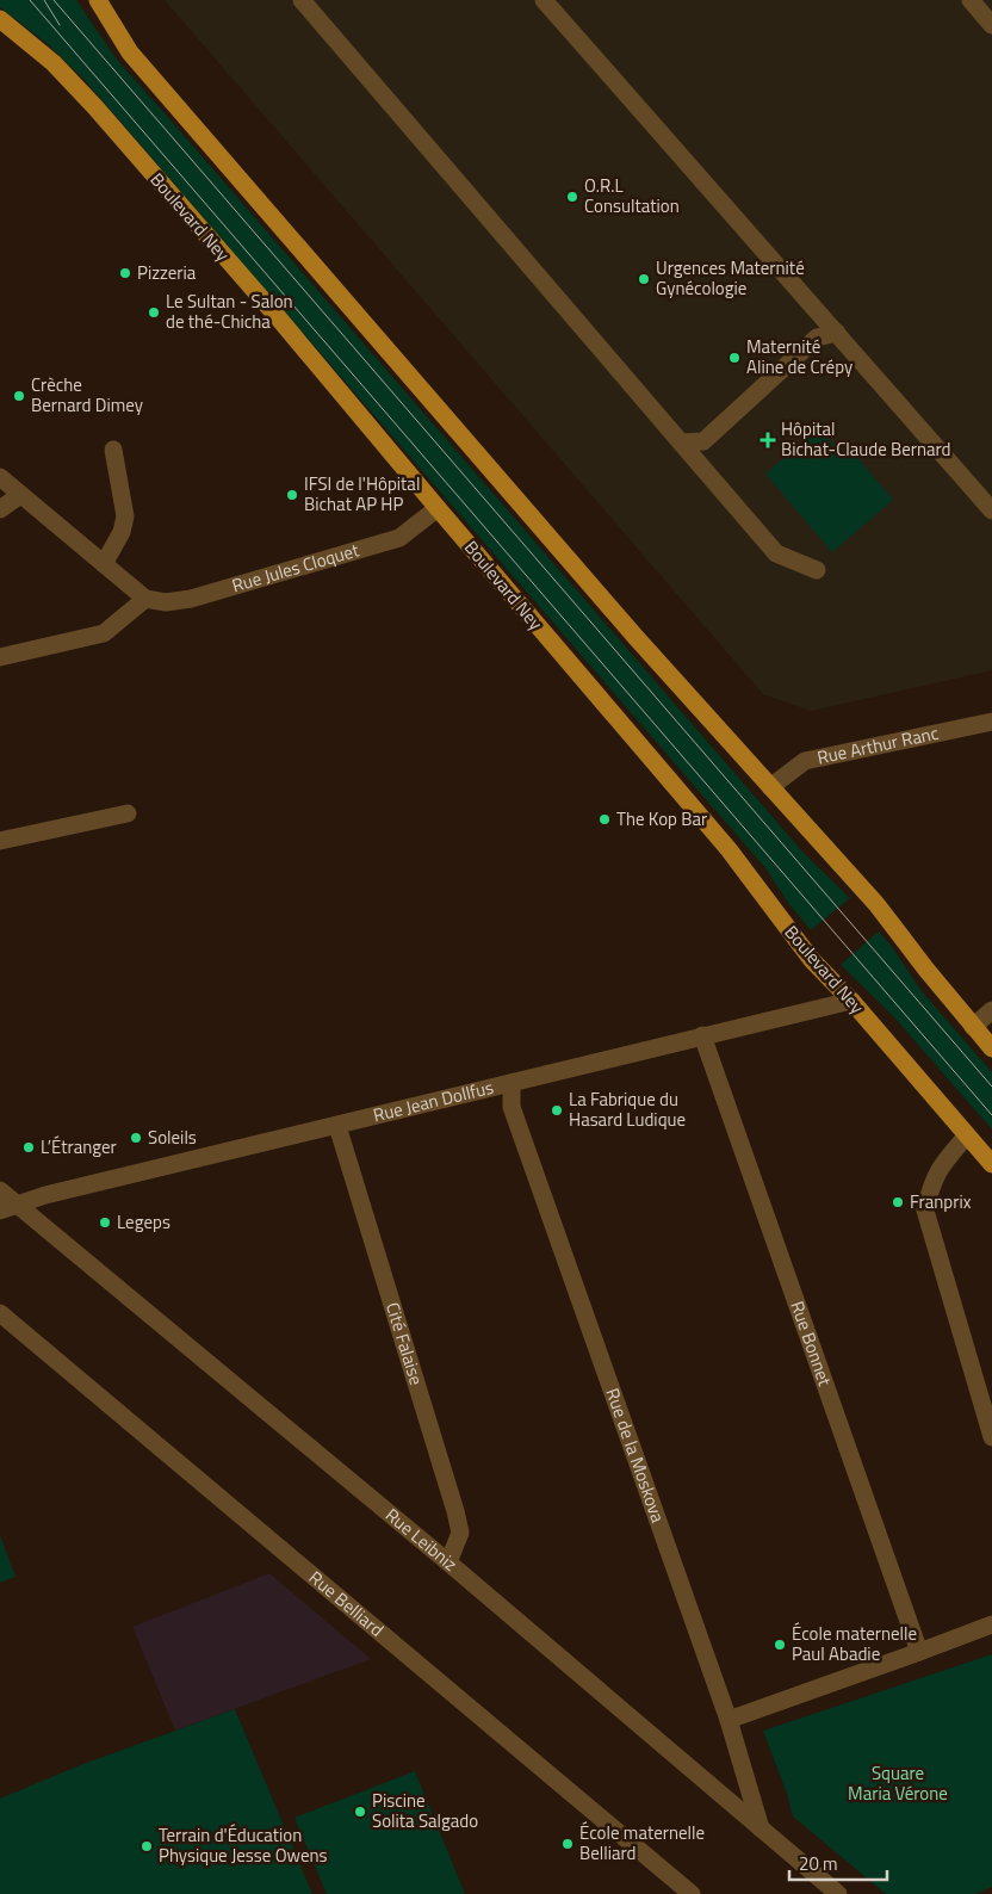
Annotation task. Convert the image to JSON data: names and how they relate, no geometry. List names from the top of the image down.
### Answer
{
  "streets": {
    "main road": ["Boulevard Ney"],
    "street": [
      "Rue Jules Cloquet",
      "Rue Arthur Ranc",
      "Rue Jean Dollfus",
      "Cité Falaise",
      "Rue Bonnet",
      "Rue de la Moskova",
      "Rue Leibniz",
      "Rue Belliard"
    ]
  },
  "crossings": [
    ["Boulevard Ney", "Rue Jules Cloquet"],
    ["Boulevard Ney", "Rue Jean Dollfus"],
    ["Rue Jean Dollfus", "Cité Falaise"],
    ["Rue Jean Dollfus", "Rue Bonnet"],
    ["Rue Jean Dollfus", "Rue de la Moskova"],
    ["Rue Jean Dollfus", "Rue Leibniz"],
    ["Cité Falaise", "Rue Leibniz"],
    ["Rue de la Moskova", "Rue Leibniz"]
  ],
  "parks": ["Square Maria Vérone"],
  "places": {
    "other": [
      "O.R.L Consultation",
      "Pizzeria",
      "Urgences Maternité Gynécologie",
      "Le Sultan - Salon de thé-Chicha",
      "Maternité Aline de Crépy",
      "Crèche Bernard Dimey",
      "IFSI de l'Hôpital Bichat AP HP",
      "The Kop Bar",
      "La Fabrique du Hasard Ludique",
      "Soleils",
      "L’Étranger",
      "Franprix",
      "Legeps",
      "École maternelle Paul Abadie",
      "Piscine Solita Salgado",
      "École maternelle Belliard",
      "Terrain d'Éducation Physique Jesse Owens"
    ],
    "health": ["Hôpital Bichat-Claude Bernard"]
  },
  "scale_bar": "20 m"
}
